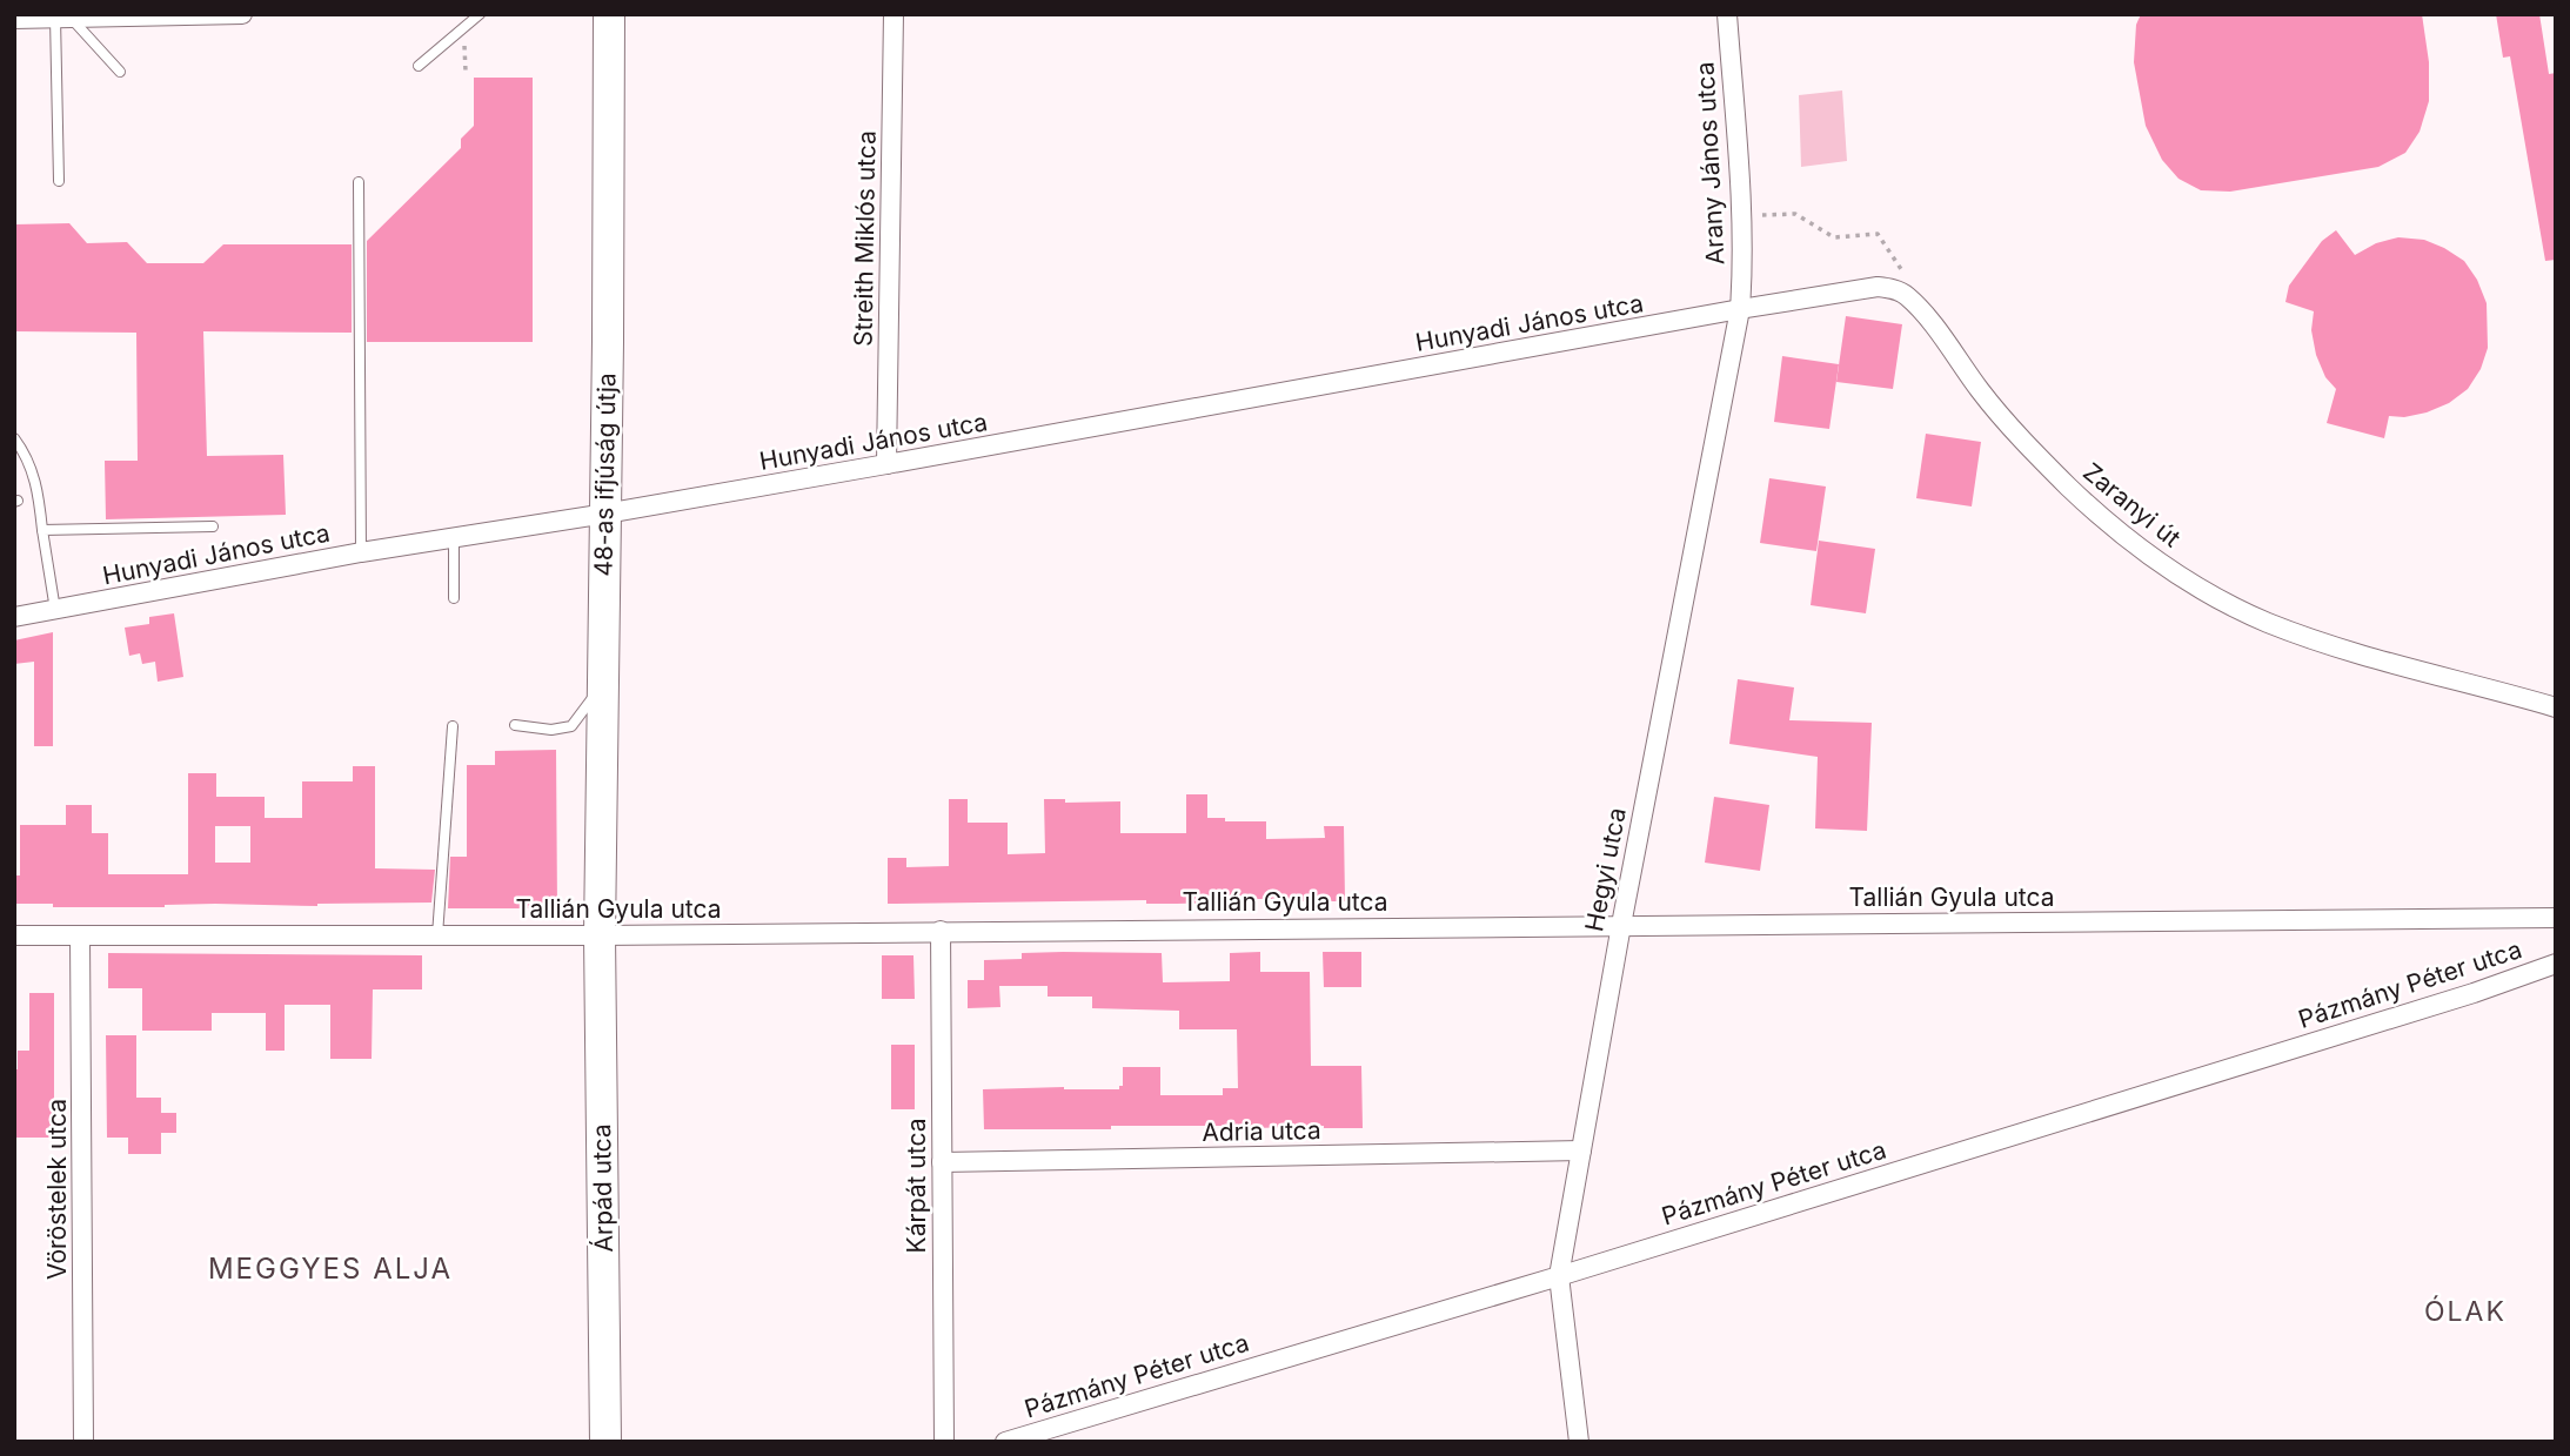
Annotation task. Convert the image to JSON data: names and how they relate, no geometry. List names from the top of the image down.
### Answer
{
  "streets": {
    "main road": ["48-as ifjúság útja", "Árpád utca"],
    "street": [
      "Arany János utca",
      "Streith Miklós utca",
      "Hunyadi János utca",
      "Zaranyi út",
      "Hegyi utca",
      "Tallián Gyula utca",
      "Pázmány Péter utca",
      "Adria utca",
      "Kárpát utca",
      "Vöröstelek utca"
    ]
  },
  "crossings": [
    ["Arany János utca", "Hunyadi János utca"],
    ["Arany János utca", "Zaranyi út"],
    ["Arany János utca", "Hegyi utca"],
    ["Streith Miklós utca", "Hunyadi János utca"],
    ["Hunyadi János utca", "48-as ifjúság útja"],
    ["Hunyadi János utca", "Zaranyi út"],
    ["Hunyadi János utca", "Hegyi utca"],
    ["48-as ifjúság útja", "Tallián Gyula utca"],
    ["48-as ifjúság útja", "Árpád utca"],
    ["Zaranyi út", "Hegyi utca"],
    ["Hegyi utca", "Tallián Gyula utca"],
    ["Hegyi utca", "Pázmány Péter utca"],
    ["Hegyi utca", "Adria utca"],
    ["Tallián Gyula utca", "Kárpát utca"],
    ["Tallián Gyula utca", "Árpád utca"],
    ["Tallián Gyula utca", "Vöröstelek utca"],
    ["Adria utca", "Kárpát utca"]
  ],
  "districts": ["MEGGYES ALJA", "ÓLAK"]
}
